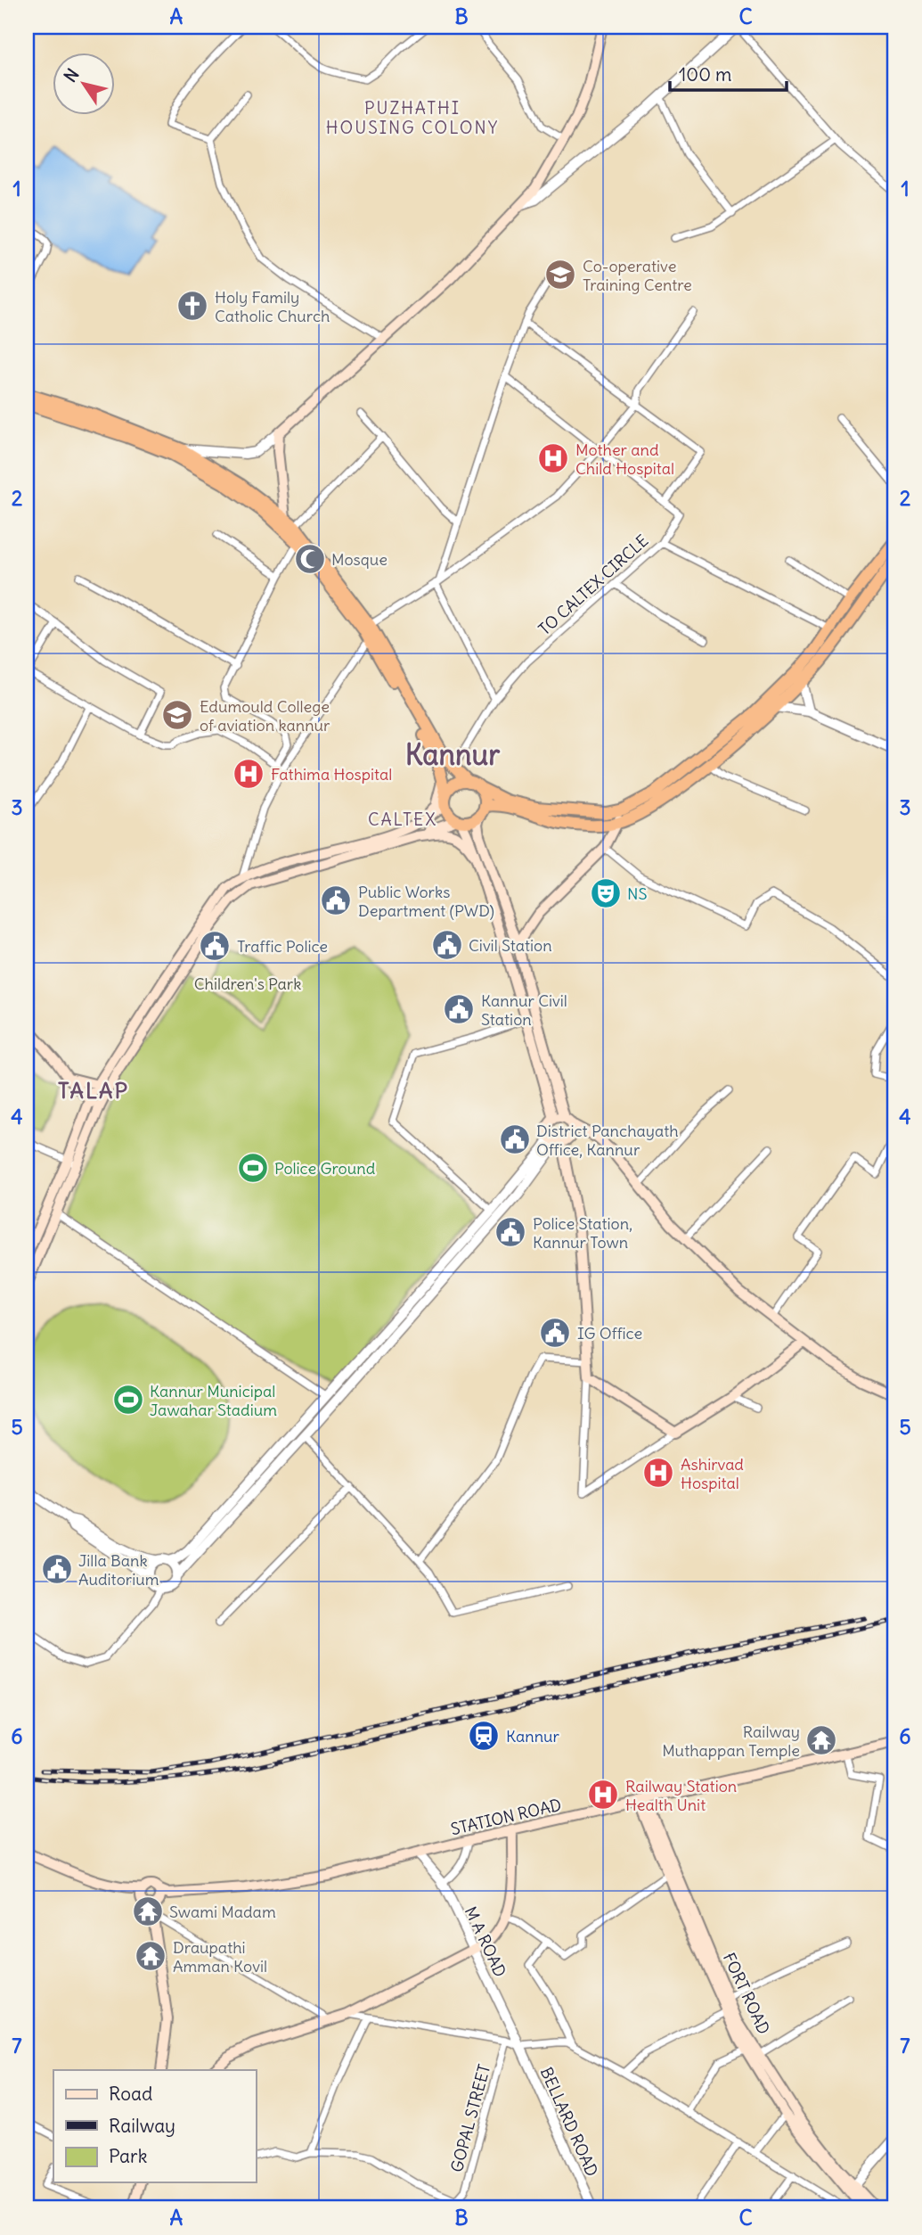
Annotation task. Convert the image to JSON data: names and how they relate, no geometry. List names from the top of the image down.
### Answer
{
  "streets": {
    "main road": ["STATION ROAD", "FORT ROAD"],
    "street": [
      "TO CALTEX CIRCLE",
      "M A ROAD",
      "GOPAL STREET",
      "BELLARD ROAD"
    ]
  },
  "crossings": [
    ["STATION ROAD", "M A ROAD"],
    ["STATION ROAD", "FORT ROAD"],
    ["M A ROAD", "BELLARD ROAD"]
  ],
  "districts": [
    "PUZHATHI HOUSING COLONY",
    "Kannur",
    "CALTEX",
    "TALAP"
  ],
  "parks": ["Children's Park"],
  "places": {
    "school or university": ["Co-operative Training Centre", "Edumould College of aviation kannur"],
    "church": ["Holy Family Catholic Church"],
    "hospital": [
      "Mother and Child Hospital",
      "Fathima Hospital",
      "Ashirvad Hospital",
      "Railway Station Health Unit"
    ],
    "mosque": ["Mosque"],
    "theatre": ["NS"],
    "public building": [
      "Public Works Department (PWD)",
      "Civil Station",
      "Traffic Police",
      "Kannur Civil Station",
      "District Panchayath Office, Kannur",
      "Police Station, Kannur Town",
      "IG Office",
      "Jilla Bank Auditorium"
    ],
    "sports": ["Police Ground", "Kannur Municipal Jawahar Stadium"],
    "station": ["Kannur"],
    "temple": ["Railway Muthappan Temple", "Swami Madam", "Draupathi Amman Kovil"]
  },
  "legend": ["Road", "Railway", "Park"],
  "scale_bar": "100 m",
  "north": "top left",
  "grid": {
    "columns": ["A", "B", "C"],
    "rows": [
      "1",
      "2",
      "3",
      "4",
      "5",
      "6",
      "7"
    ]
  }
}
